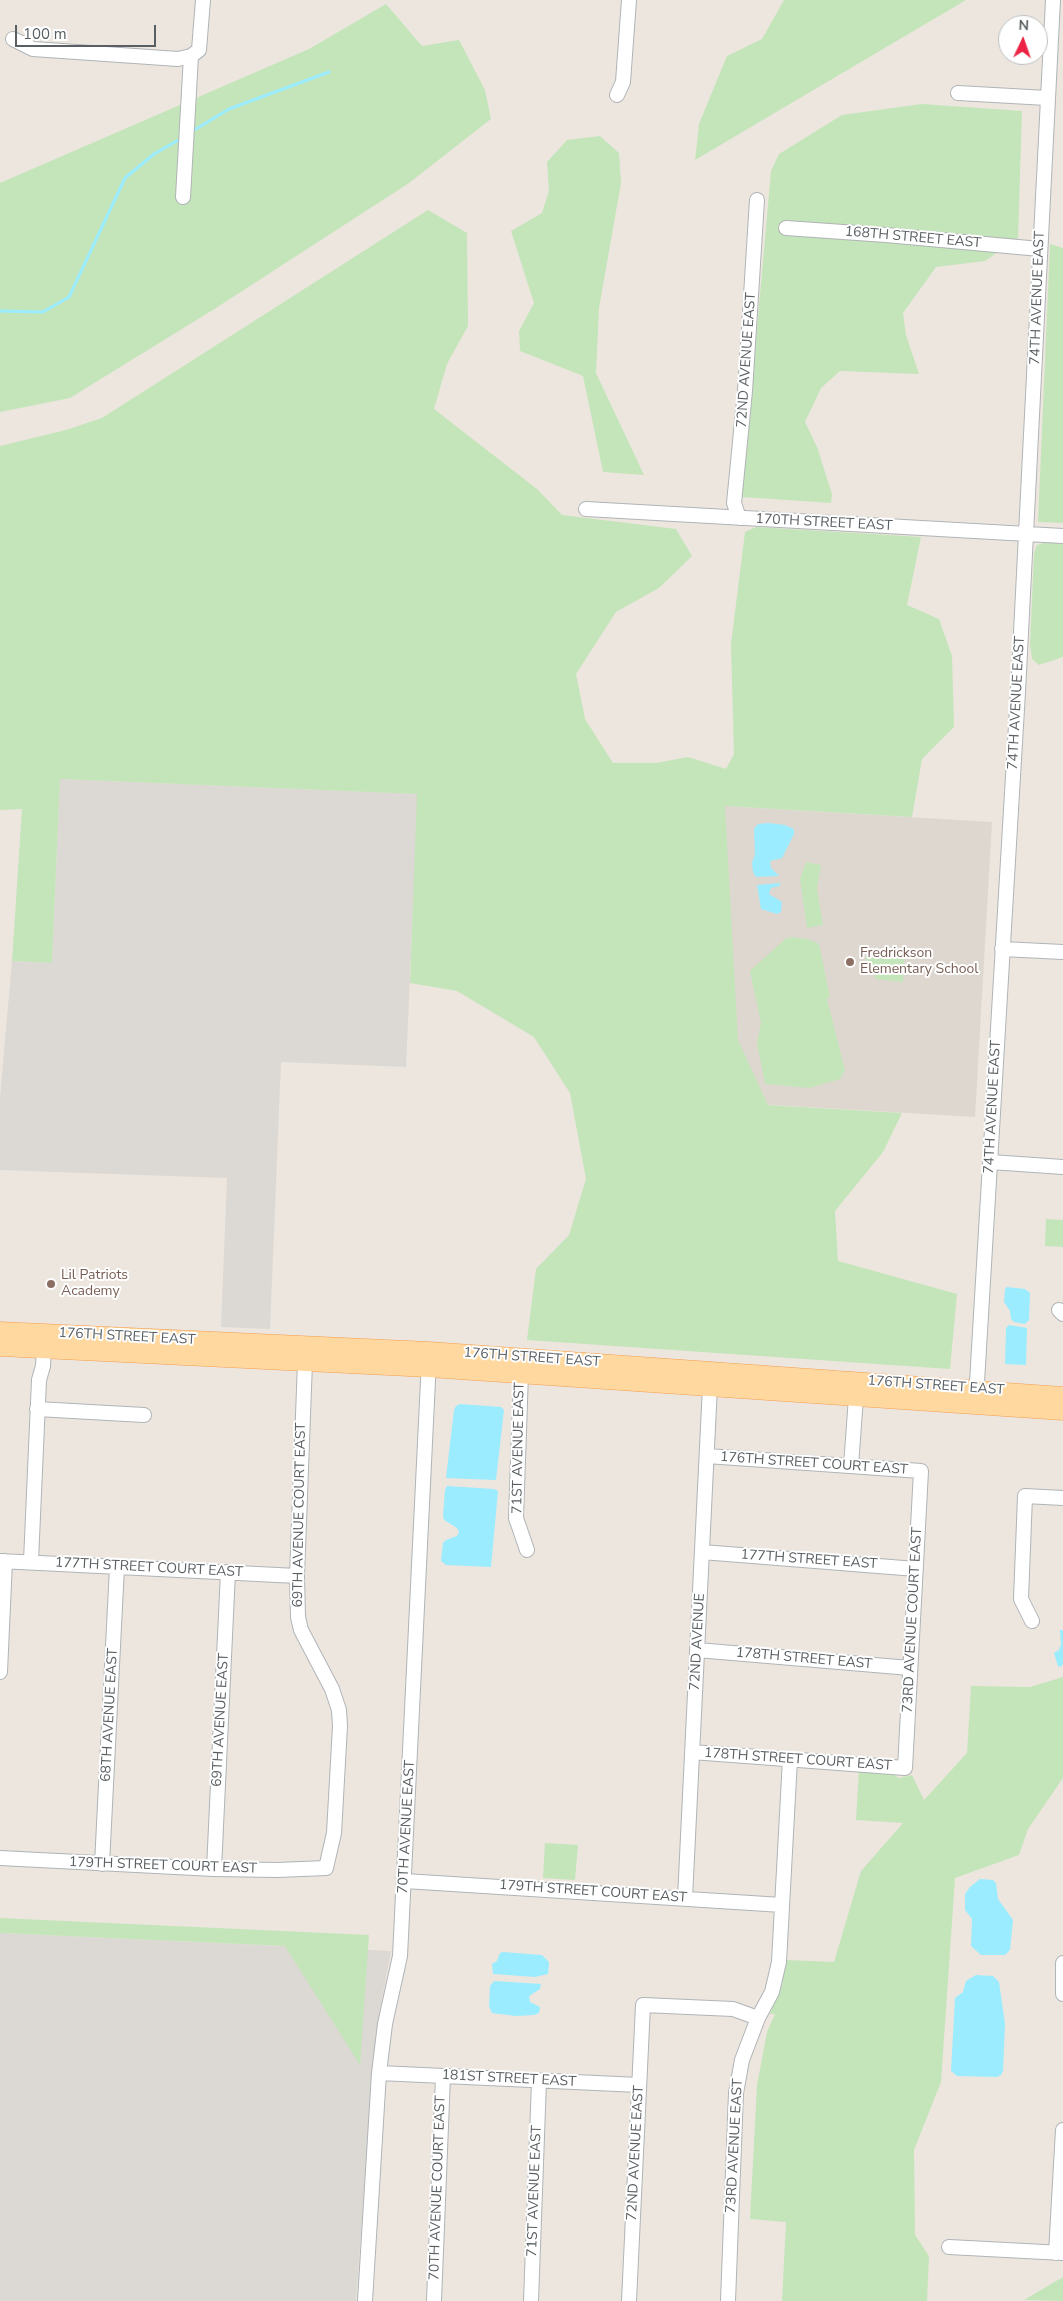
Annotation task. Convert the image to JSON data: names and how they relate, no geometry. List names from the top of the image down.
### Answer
{
  "streets": {
    "main road": ["176TH STREET EAST"],
    "street": [
      "168TH STREET EAST",
      "74TH AVENUE EAST",
      "72ND AVENUE EAST",
      "170TH STREET EAST",
      "71ST AVENUE EAST",
      "176TH STREET COURT EAST",
      "69TH AVENUE COURT EAST",
      "177TH STREET EAST",
      "177TH STREET COURT EAST",
      "73RD AVENUE COURT EAST",
      "72ND AVENUE",
      "178TH STREET EAST",
      "68TH AVENUE EAST",
      "69TH AVENUE EAST",
      "178TH STREET COURT EAST",
      "70TH AVENUE EAST",
      "179TH STREET COURT EAST",
      "181ST STREET EAST",
      "73RD AVENUE EAST",
      "70TH AVENUE COURT EAST"
    ]
  },
  "crossings": [
    ["168TH STREET EAST", "74TH AVENUE EAST"],
    ["74TH AVENUE EAST", "170TH STREET EAST"],
    ["74TH AVENUE EAST", "176TH STREET EAST"],
    ["72ND AVENUE EAST", "170TH STREET EAST"],
    ["72ND AVENUE EAST", "181ST STREET EAST"],
    ["72ND AVENUE EAST", "73RD AVENUE EAST"],
    ["176TH STREET EAST", "71ST AVENUE EAST"],
    ["176TH STREET EAST", "69TH AVENUE COURT EAST"],
    ["176TH STREET EAST", "72ND AVENUE"],
    ["176TH STREET EAST", "70TH AVENUE EAST"],
    ["71ST AVENUE EAST", "181ST STREET EAST"],
    ["176TH STREET COURT EAST", "73RD AVENUE COURT EAST"],
    ["176TH STREET COURT EAST", "72ND AVENUE"],
    ["69TH AVENUE COURT EAST", "177TH STREET COURT EAST"],
    ["69TH AVENUE COURT EAST", "179TH STREET COURT EAST"],
    ["177TH STREET EAST", "73RD AVENUE COURT EAST"],
    ["177TH STREET EAST", "72ND AVENUE"],
    ["177TH STREET COURT EAST", "68TH AVENUE EAST"],
    ["177TH STREET COURT EAST", "69TH AVENUE EAST"],
    ["73RD AVENUE COURT EAST", "178TH STREET EAST"],
    ["73RD AVENUE COURT EAST", "178TH STREET COURT EAST"],
    ["72ND AVENUE", "178TH STREET EAST"],
    ["72ND AVENUE", "178TH STREET COURT EAST"],
    ["72ND AVENUE", "179TH STREET COURT EAST"],
    ["68TH AVENUE EAST", "179TH STREET COURT EAST"],
    ["69TH AVENUE EAST", "179TH STREET COURT EAST"],
    ["178TH STREET COURT EAST", "73RD AVENUE EAST"],
    ["70TH AVENUE EAST", "179TH STREET COURT EAST"],
    ["70TH AVENUE EAST", "181ST STREET EAST"],
    ["179TH STREET COURT EAST", "73RD AVENUE EAST"],
    ["181ST STREET EAST", "70TH AVENUE COURT EAST"]
  ],
  "places": ["Fredrickson Elementary School", "Lil Patriots Academy"],
  "scale_bar": "100 m",
  "north": "top"
}
